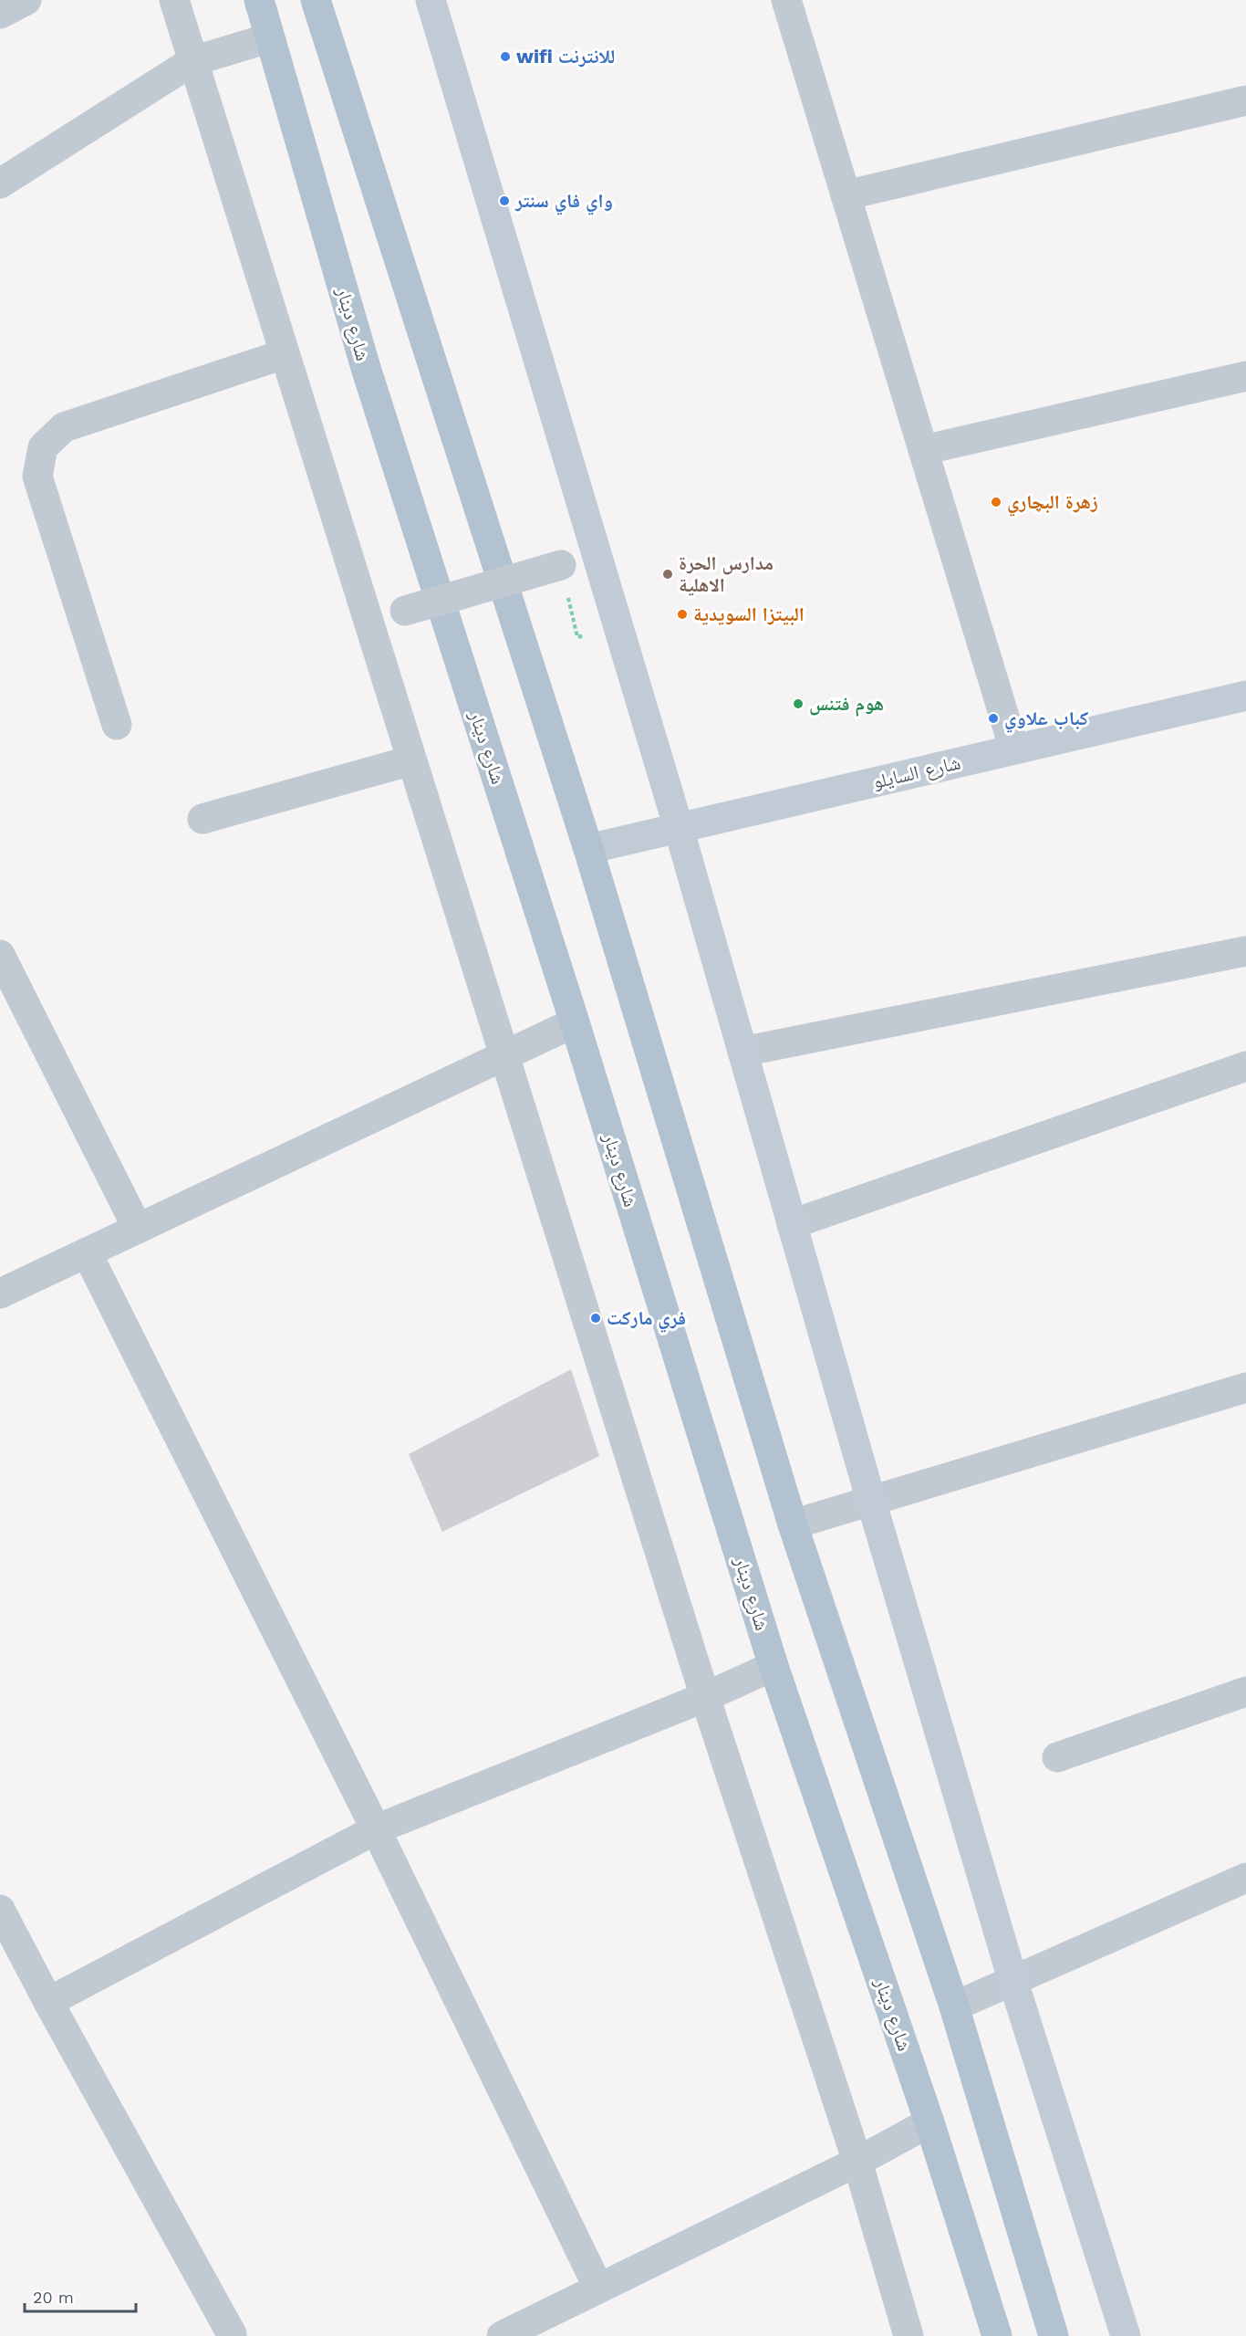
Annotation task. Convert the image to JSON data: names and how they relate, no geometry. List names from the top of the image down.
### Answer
{
  "streets": {
    "main road": ["شارع دينار"],
    "street": ["شارع السايلو"]
  },
  "places": [
    "wifi للانترنت",
    "واي فاي سنتر",
    "زهرة البچاري",
    "مدارس الحرة الاهلية",
    "البيتزا السويدية",
    "هوم فتنس",
    "كباب علاوي",
    "فري ماركت"
  ],
  "scale_bar": "20 m"
}
